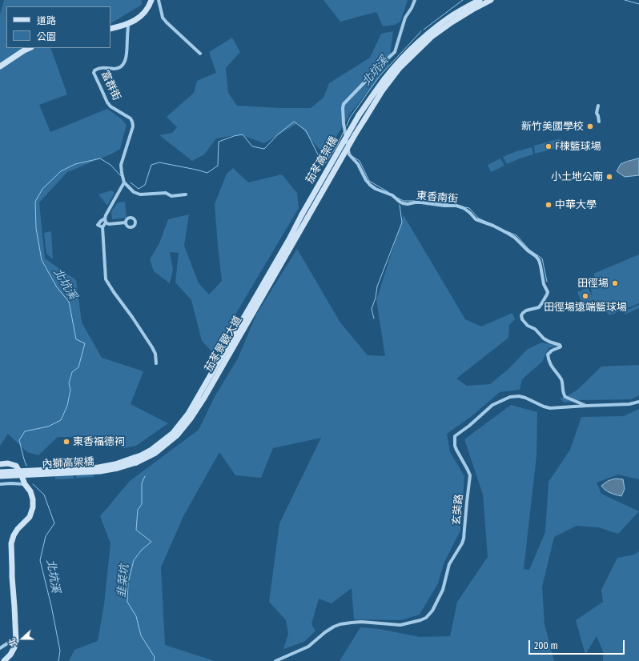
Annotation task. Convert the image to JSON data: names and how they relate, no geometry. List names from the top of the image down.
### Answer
{
  "streets": {
    "street": [
      "富群街",
      "茄苳高架橋",
      "東香南街",
      "茄苳景觀大道",
      "內獅高架橋",
      "玄奘路"
    ]
  },
  "crossings": [
    ["茄苳高架橋", "茄苳景觀大道"],
    ["東香南街", "玄奘路"],
    ["茄苳景觀大道", "內獅高架橋"]
  ],
  "water": ["北坑溪", "韭菜坑"],
  "places": [
    "新竹美國學校",
    "F棟籃球場",
    "小土地公廟",
    "中華大學",
    "田徑場",
    "田徑場遠端籃球場",
    "東香福德祠"
  ],
  "legend": ["道路", "公園"],
  "scale_bar": "200 m",
  "north": "left"
}
